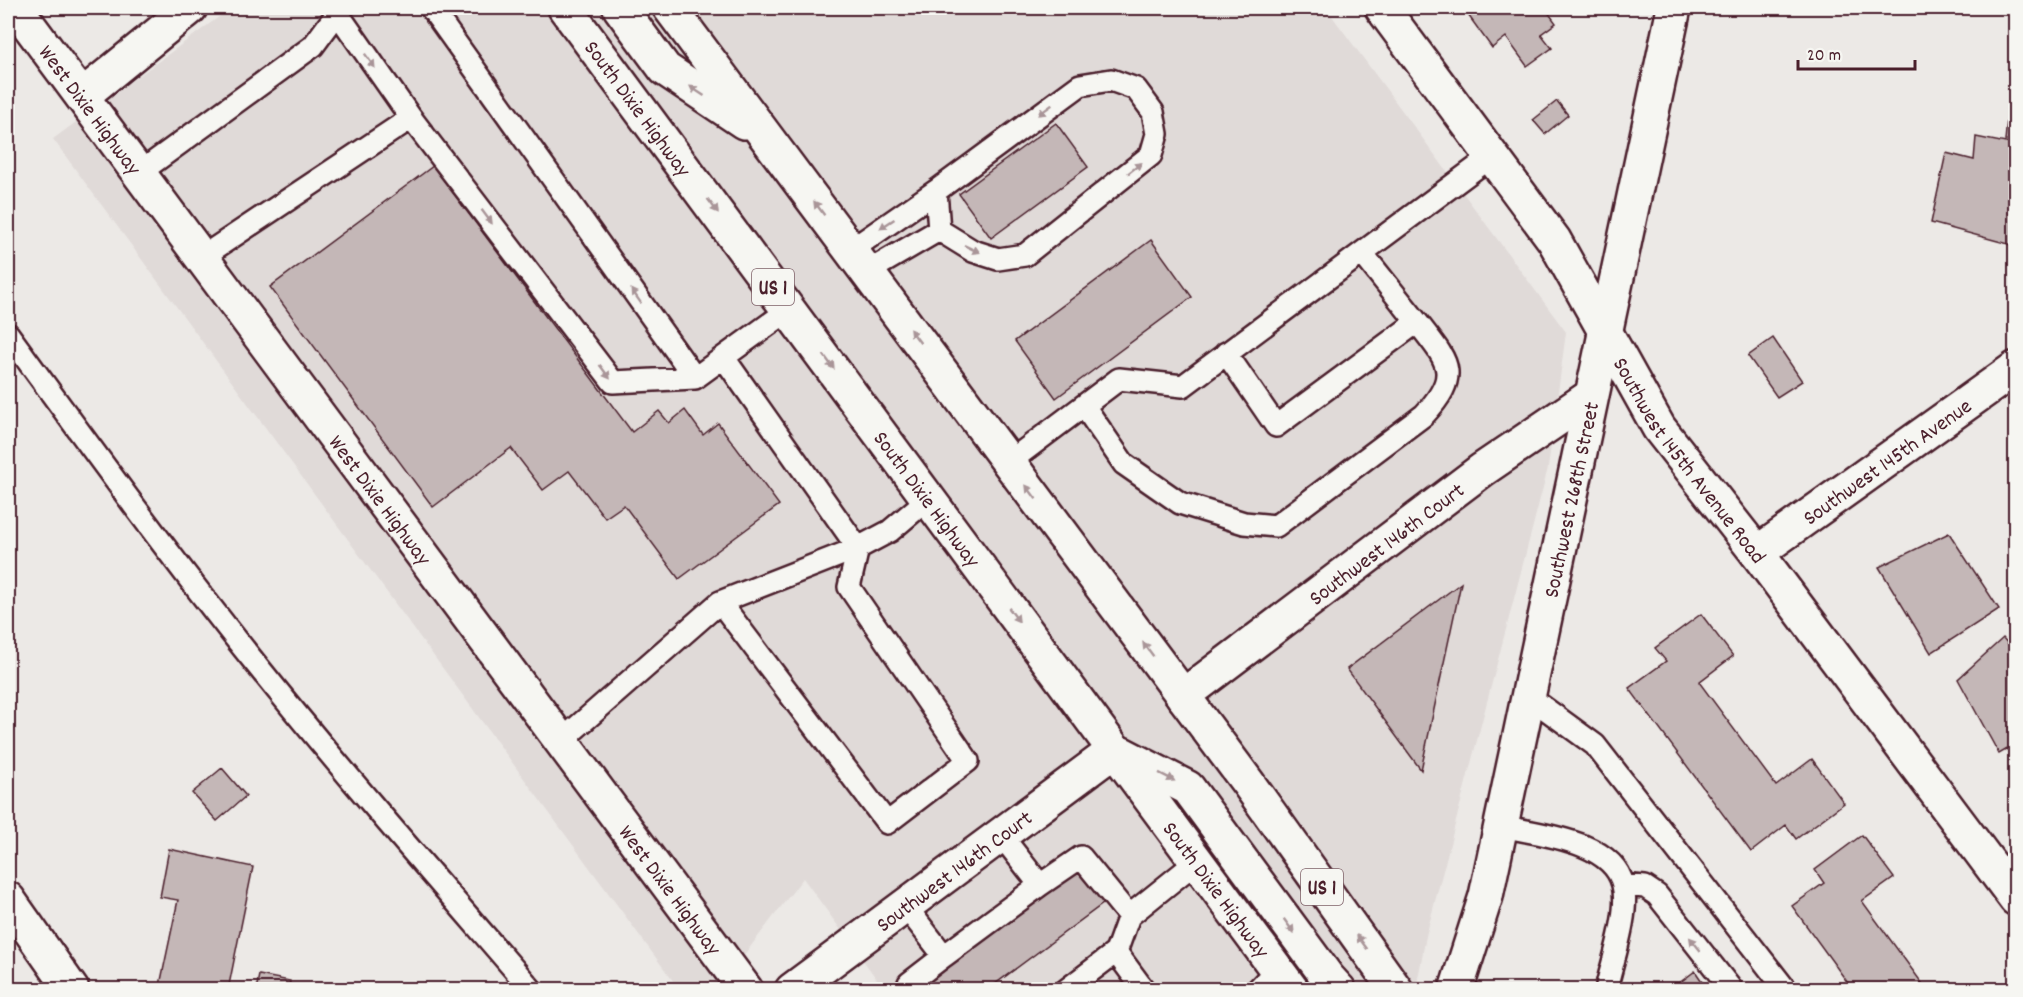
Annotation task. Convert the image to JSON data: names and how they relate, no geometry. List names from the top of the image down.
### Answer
{
  "streets": {
    "main road": [
      "South Dixie Highway",
      "West Dixie Highway",
      "US 1",
      "Southwest 145th Avenue Road",
      "Southwest 145th Avenue",
      "Southwest 268th Street",
      "Southwest 146th Court"
    ]
  },
  "crossings": [
    ["South Dixie Highway", "Southwest 146th Court"],
    ["US 1", "Southwest 146th Court"],
    ["Southwest 145th Avenue Road", "Southwest 145th Avenue"],
    ["Southwest 145th Avenue Road", "Southwest 268th Street"],
    ["Southwest 268th Street", "Southwest 146th Court"]
  ],
  "scale_bar": "20 m"
}
